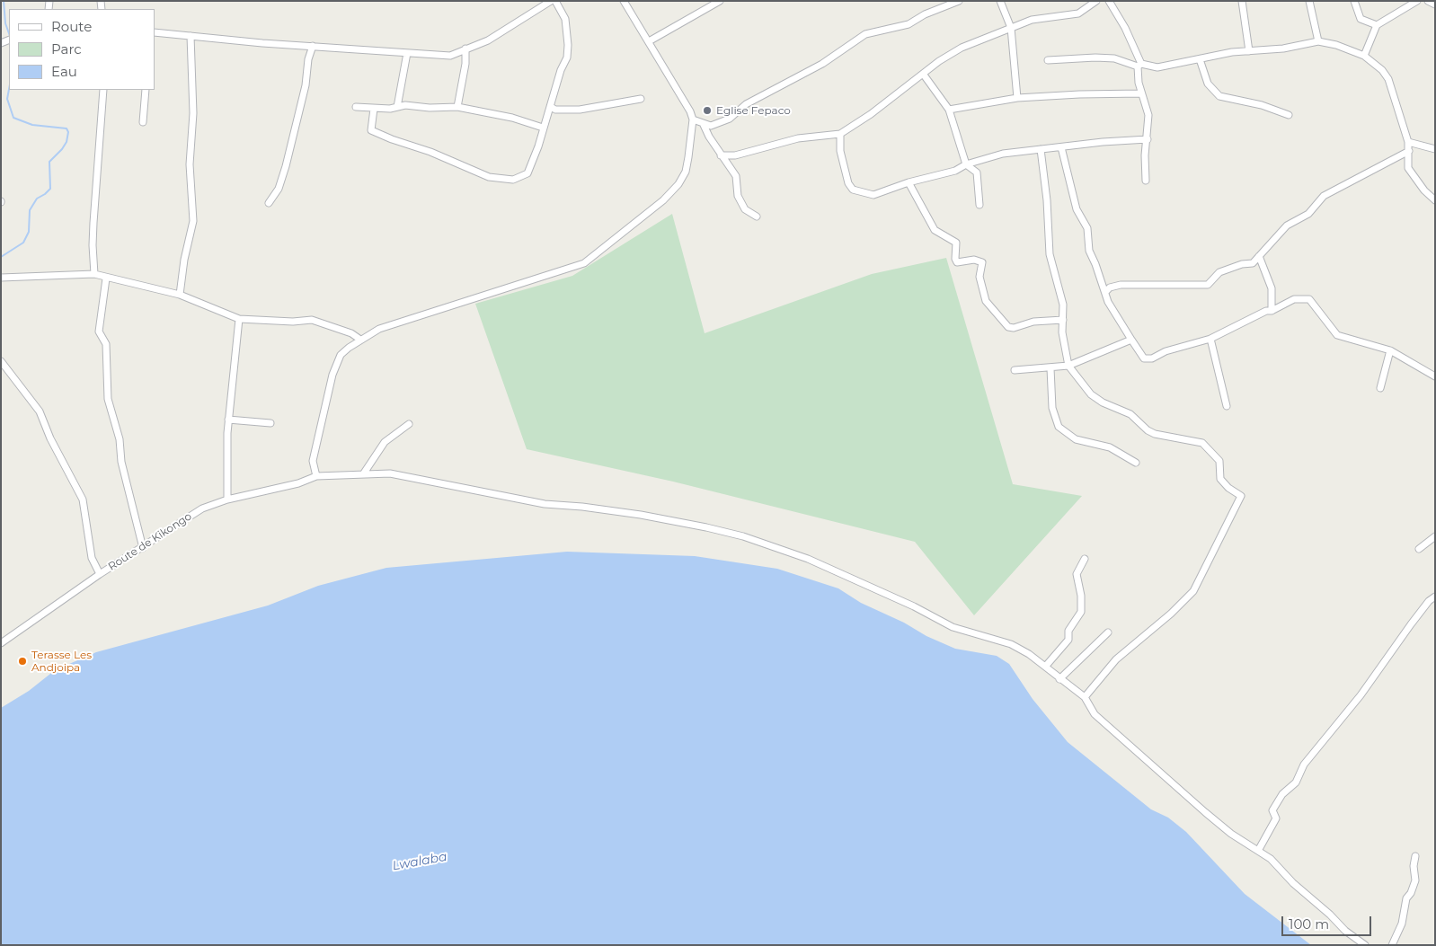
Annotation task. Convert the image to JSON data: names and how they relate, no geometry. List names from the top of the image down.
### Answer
{
  "streets": {
    "street": ["Route de Kikongo"]
  },
  "water": ["Lwalaba"],
  "places": ["Eglise Fepaco", "Terasse Les Andjoipa"],
  "legend": ["Route", "Parc", "Eau"],
  "scale_bar": "100 m"
}
